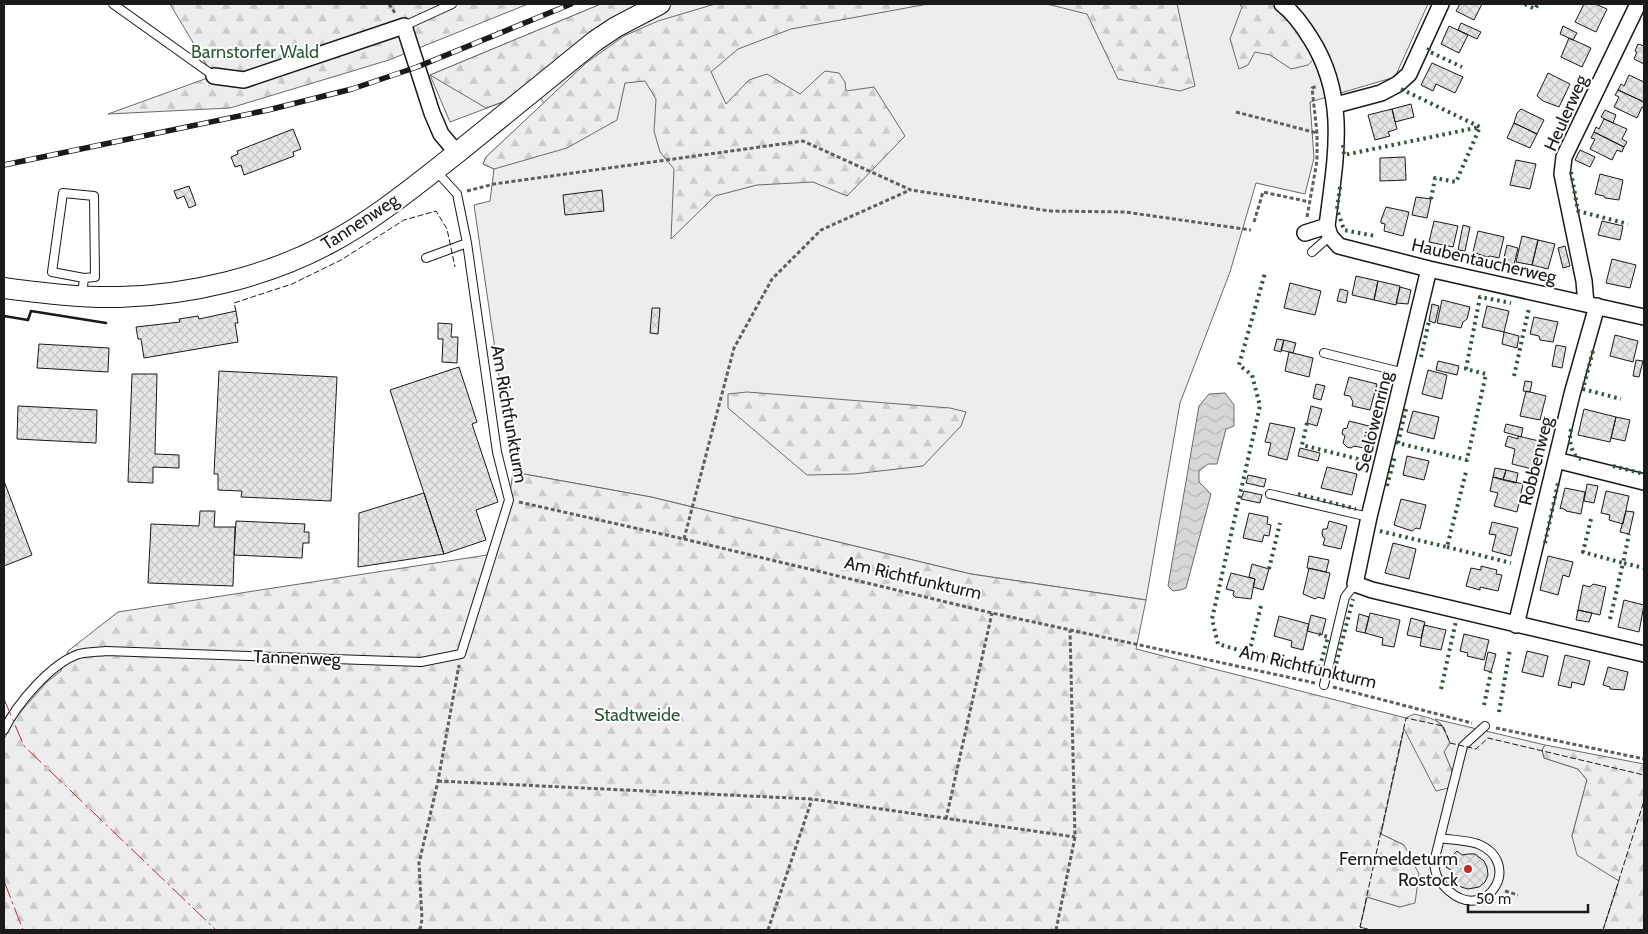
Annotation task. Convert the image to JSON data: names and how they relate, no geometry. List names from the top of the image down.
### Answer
{
  "streets": {
    "street": [
      "Heulerweg",
      "Tannenweg",
      "Haubentaucherweg",
      "Seelöwenring",
      "Robbenweg"
    ],
    "lane": ["Am Richtfunkturm"]
  },
  "crossings": [
    ["Heulerweg", "Haubentaucherweg"],
    ["Heulerweg", "Robbenweg"],
    ["Tannenweg", "Am Richtfunkturm"],
    ["Haubentaucherweg", "Seelöwenring"],
    ["Haubentaucherweg", "Robbenweg"],
    ["Am Richtfunkturm", "Seelöwenring"]
  ],
  "parks": ["Barnstorfer Wald", "Stadtweide"],
  "places": ["Fernmeldeturm Rostock"],
  "scale_bar": "50 m"
}
